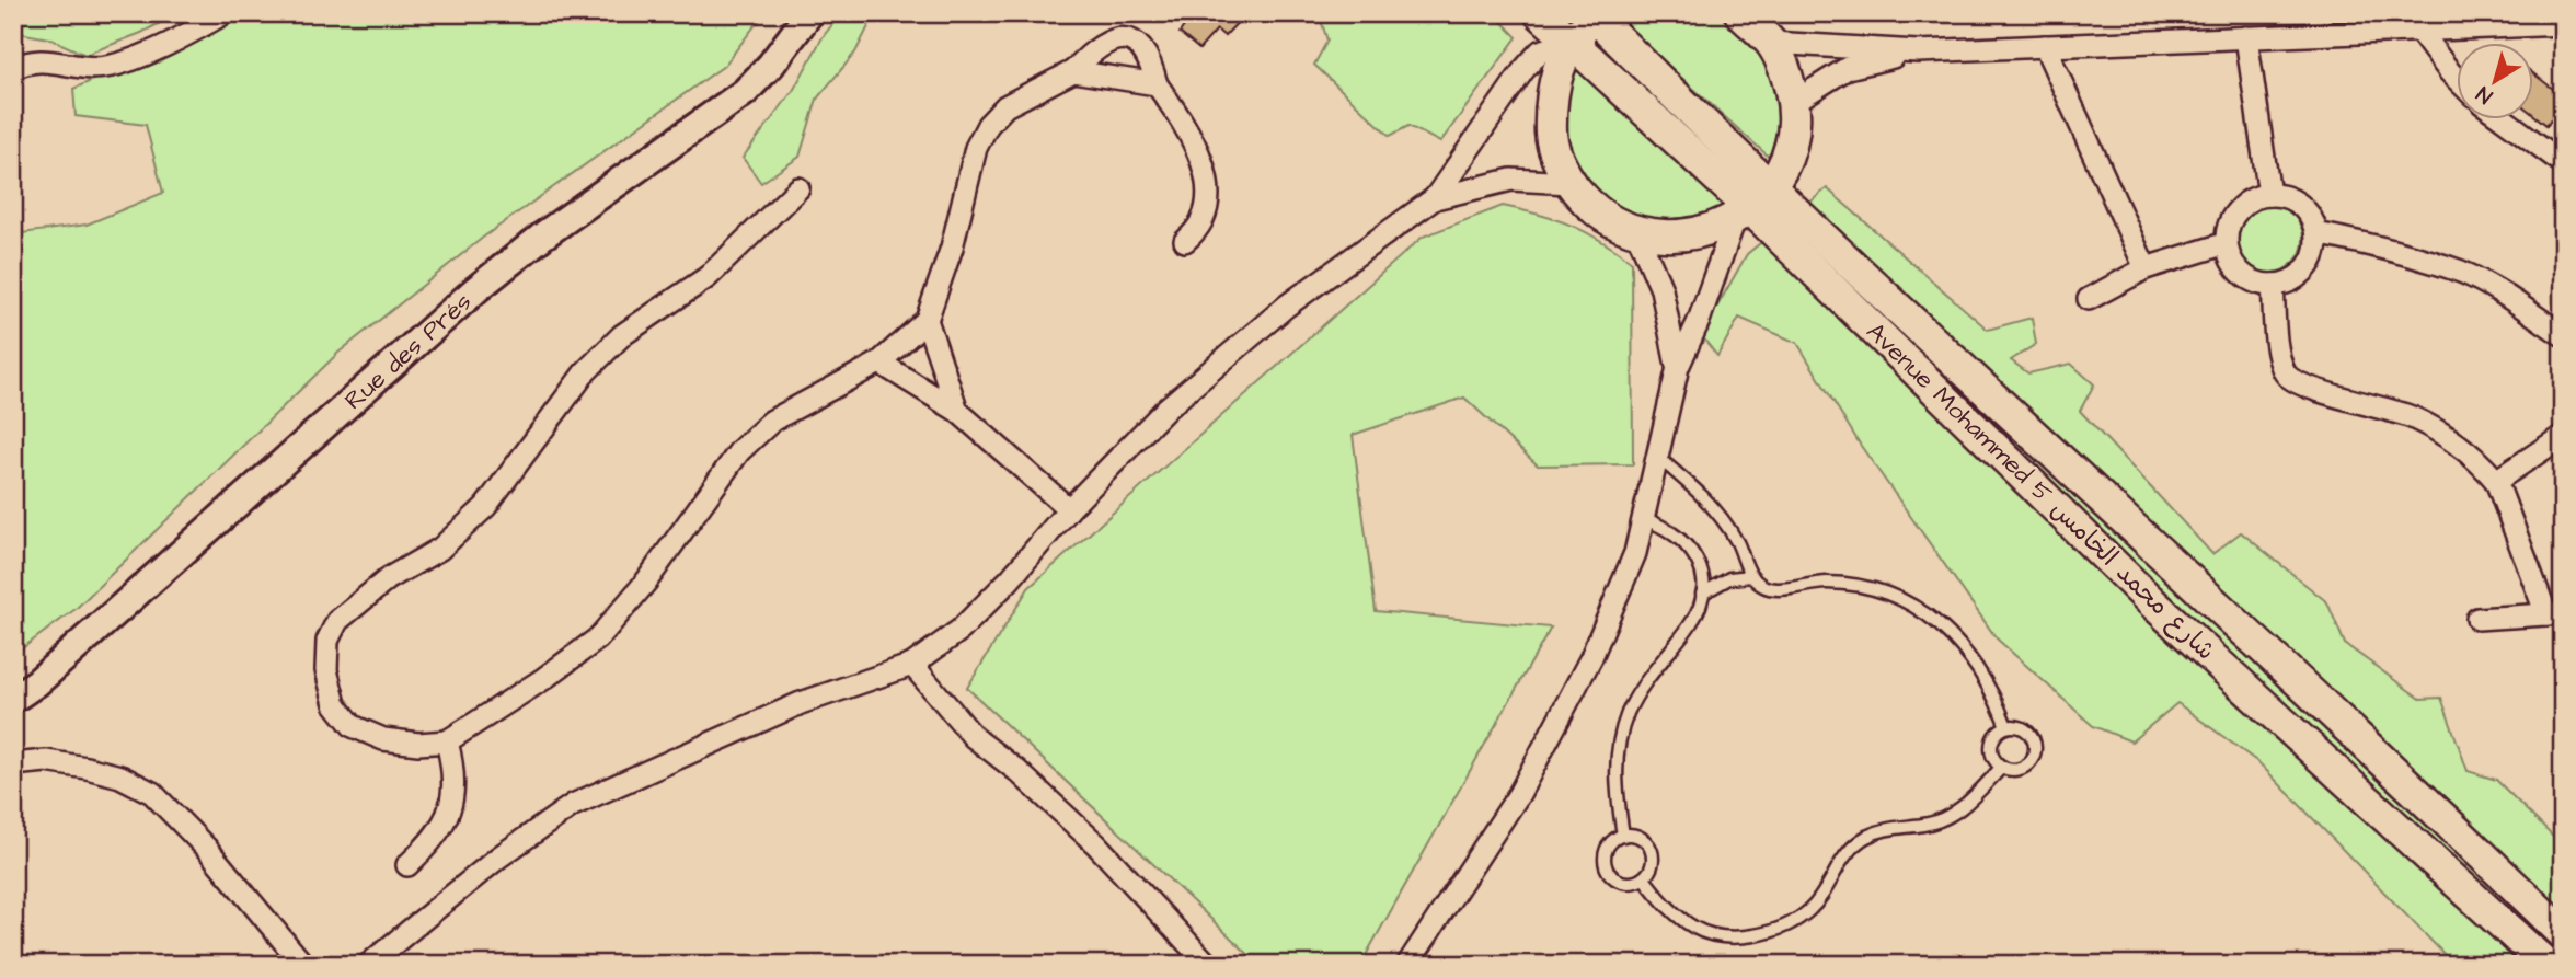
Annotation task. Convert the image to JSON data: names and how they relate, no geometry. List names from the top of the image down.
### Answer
{
  "streets": {
    "main road": ["Avenue Mohammed 5 شارع محمد الخامس"],
    "street": ["Rue des Prés"]
  },
  "north": "bottom left"
}
